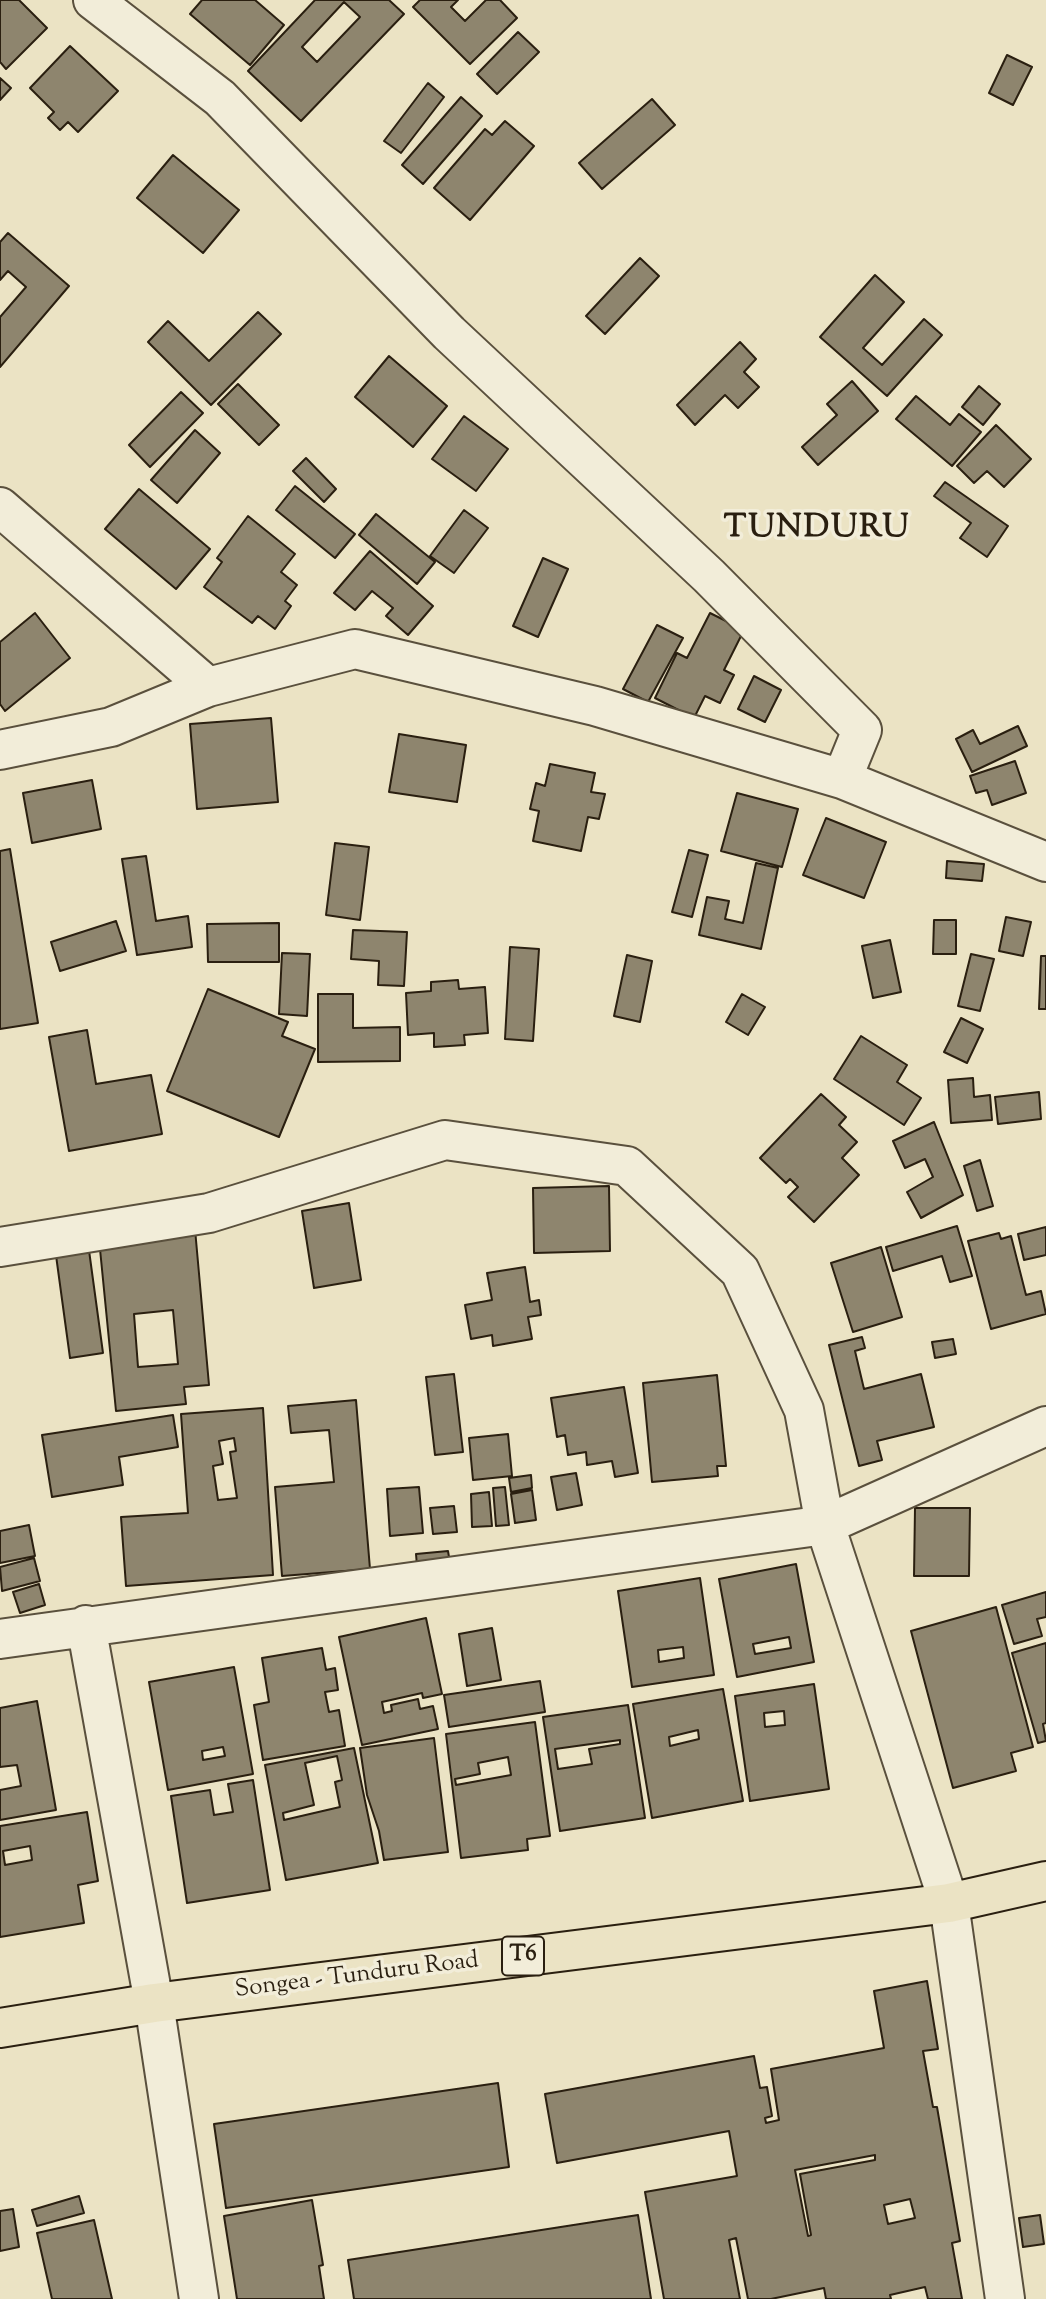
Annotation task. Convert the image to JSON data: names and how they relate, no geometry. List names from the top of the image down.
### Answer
{
  "streets": {
    "highway": ["T6", "Songea - Tunduru Road"]
  },
  "districts": ["TUNDURU"]
}
